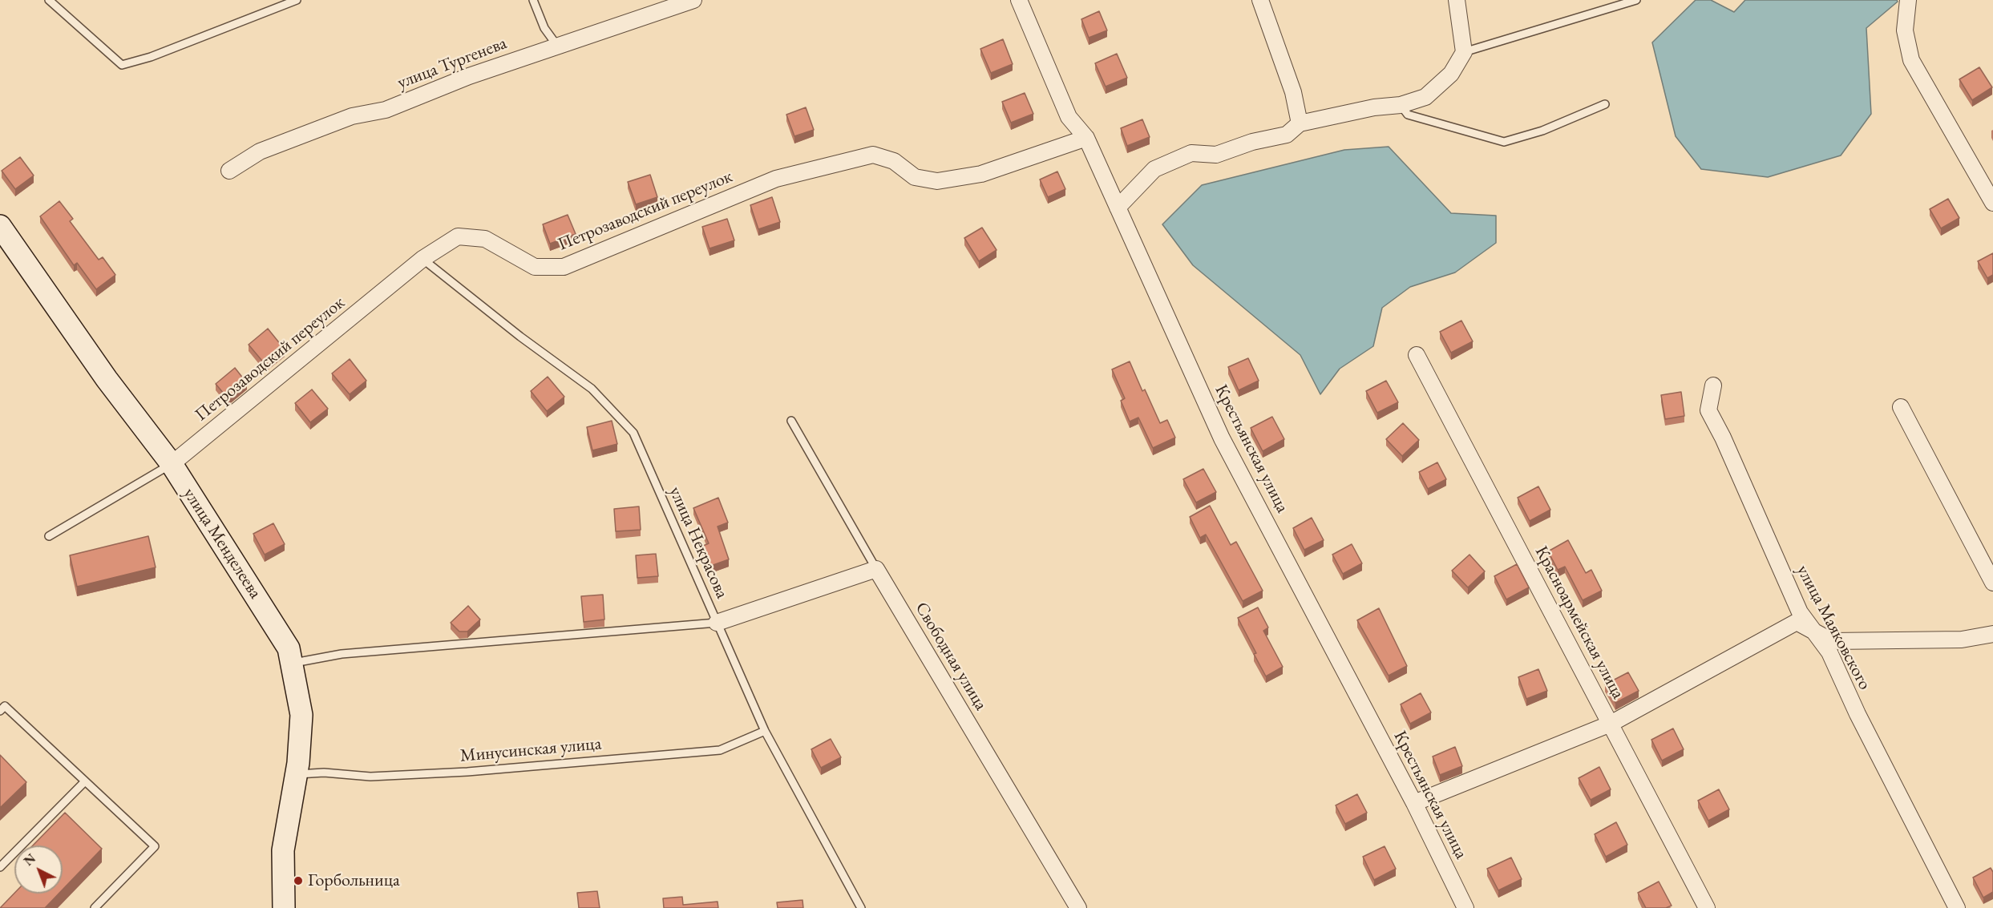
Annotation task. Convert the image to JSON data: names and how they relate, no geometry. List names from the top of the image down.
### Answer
{
  "streets": {
    "street": [
      "улица Тургенева",
      "Петрозаводский переулок",
      "Крестьянская улица",
      "улица Менделеева",
      "Красноармейская улица",
      "улица Маяковского",
      "Свободная улица"
    ],
    "lane": ["улица Некрасова", "Минусинская улица"]
  },
  "crossings": [
    ["Петрозаводский переулок", "Крестьянская улица"],
    ["Петрозаводский переулок", "улица Некрасова"],
    ["Петрозаводский переулок", "улица Менделеева"],
    ["улица Некрасова", "Минусинская улица"],
    ["улица Менделеева", "Минусинская улица"]
  ],
  "places": ["Горбольница"],
  "north": "top left"
}
